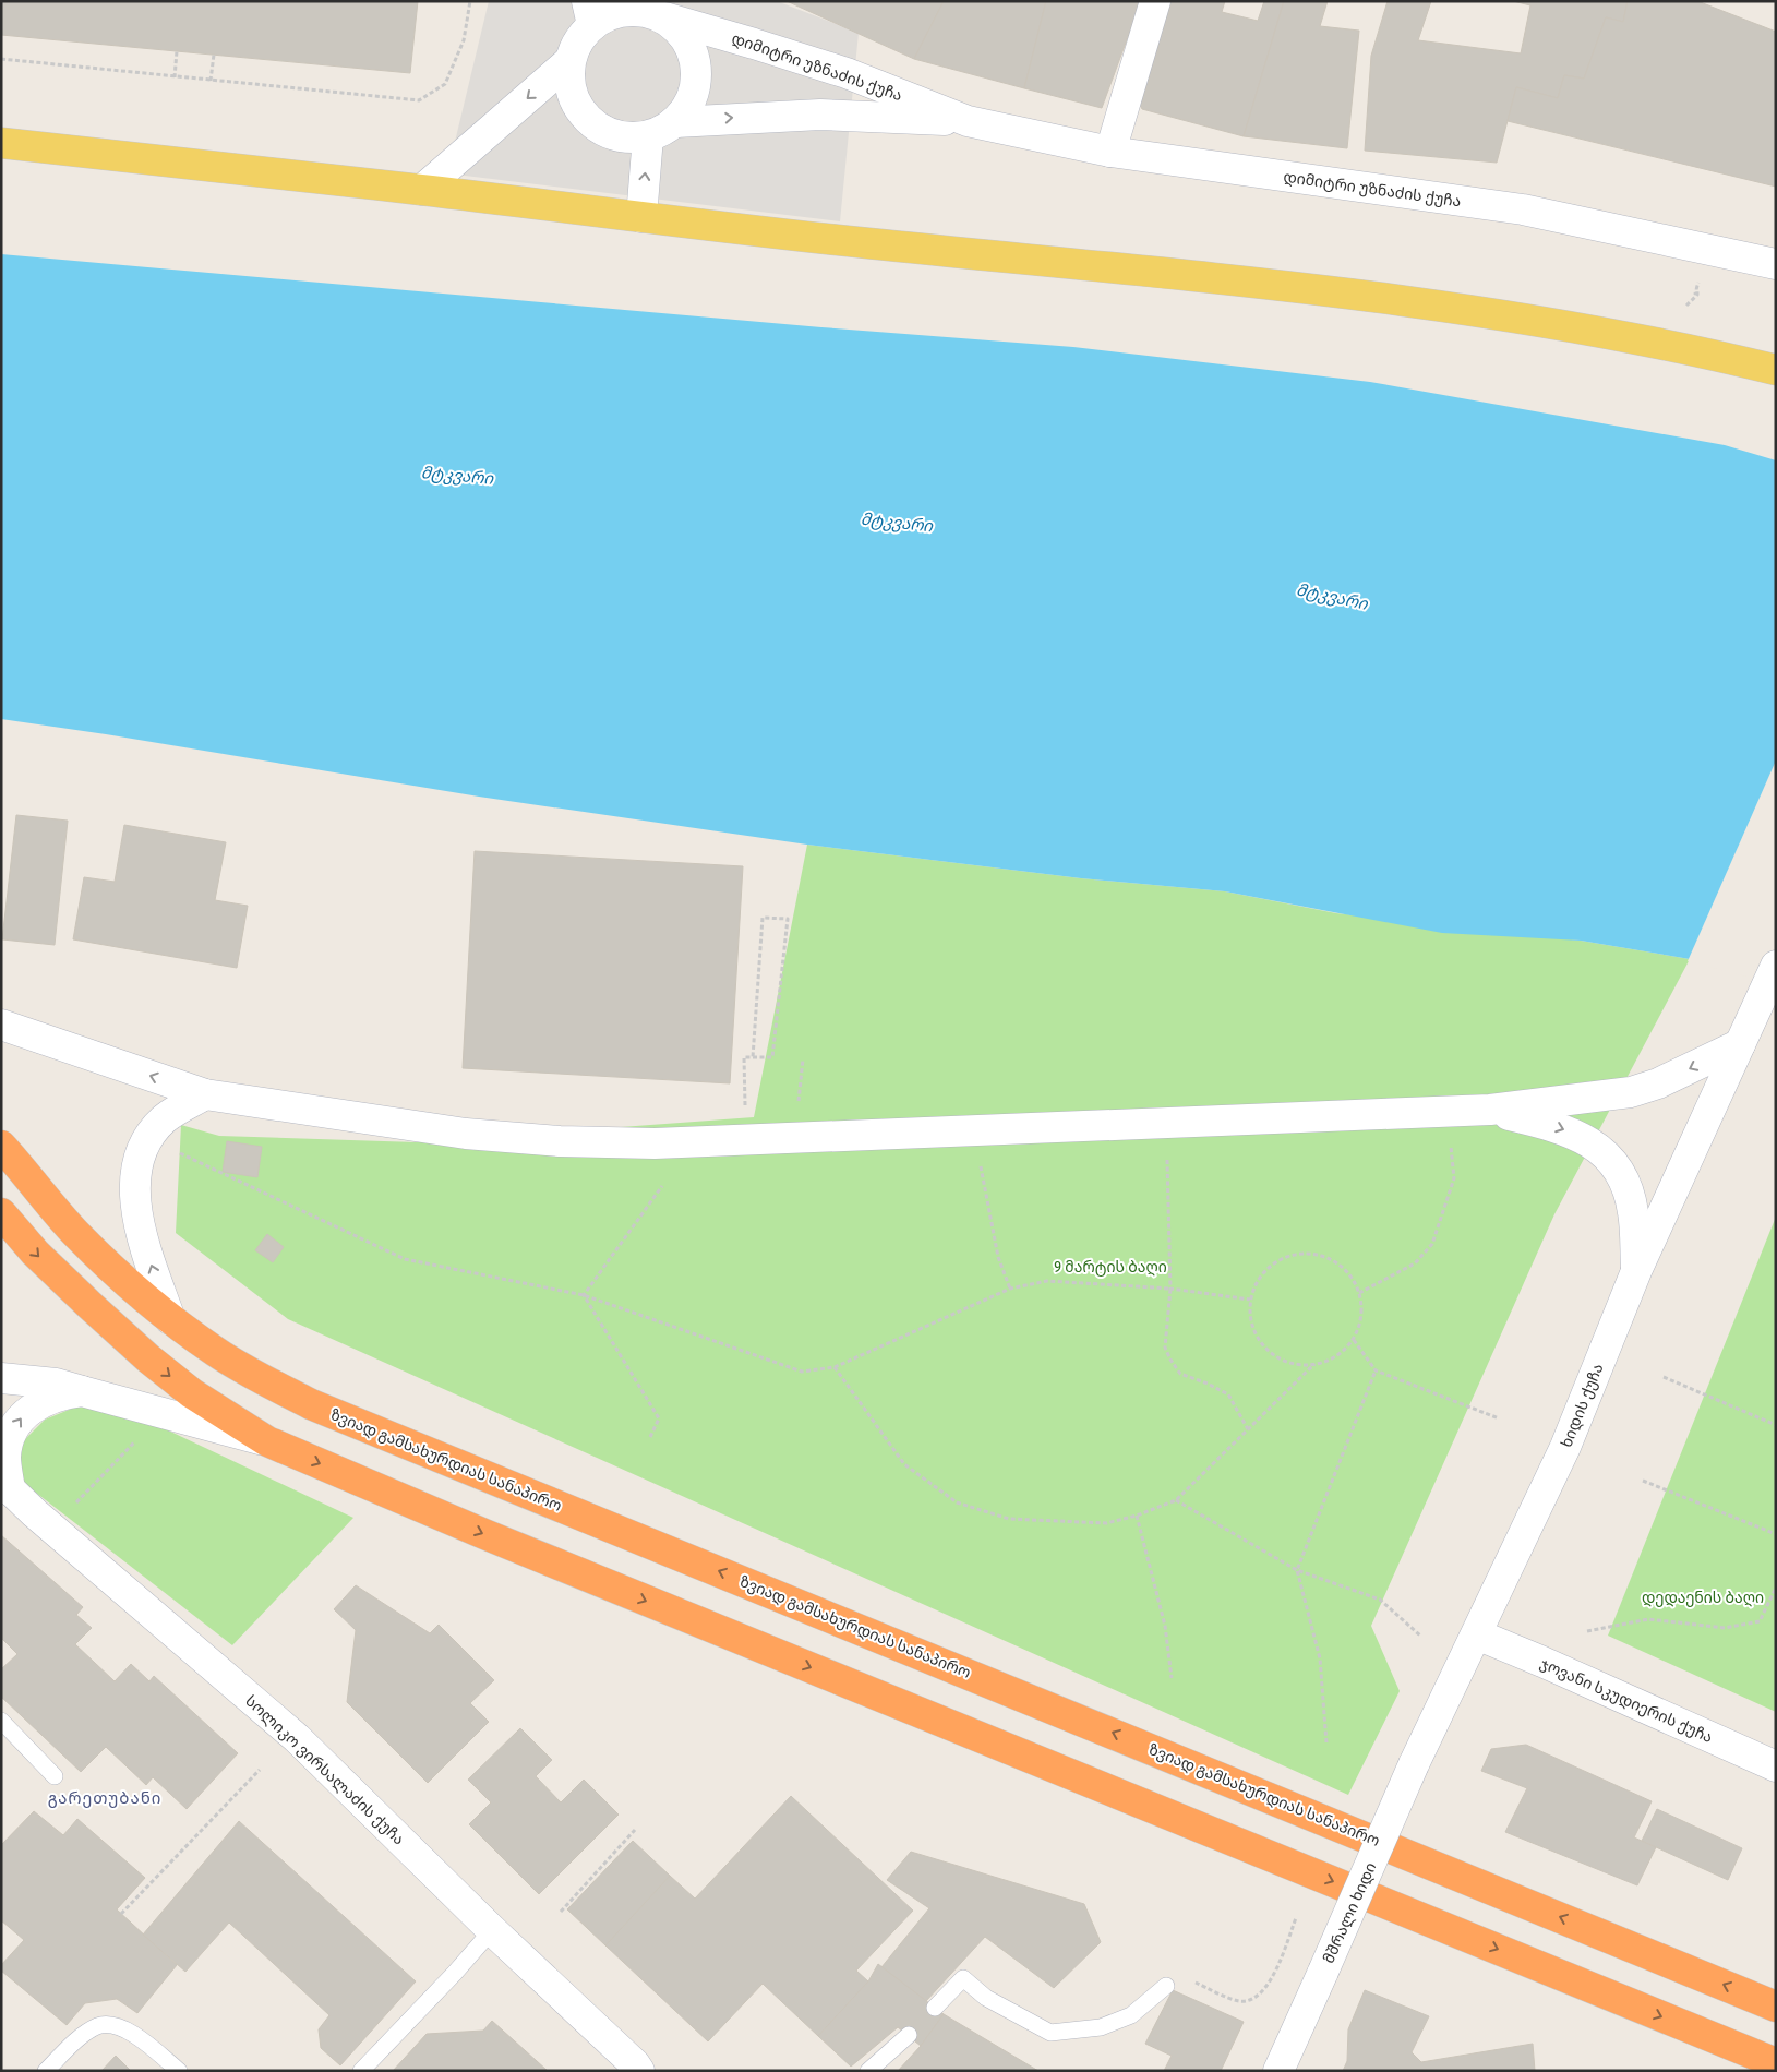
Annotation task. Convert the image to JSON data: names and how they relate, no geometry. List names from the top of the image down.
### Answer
{
  "streets": {
    "highway": ["ზვიად გამსახურდიას სანაპირო"],
    "street": [
      "დიმიტრი უზნაძის ქუჩა",
      "ხიდის ქუჩა",
      "ჯოვანი სკუდიერის ქუჩა",
      "სოლიკო ვირსალაძის ქუჩა",
      "მშრალი ხიდი"
    ]
  },
  "crossings": [
    ["ხიდის ქუჩა", "ჯოვანი სკუდიერის ქუჩა"],
    ["ხიდის ქუჩა", "მშრალი ხიდი"]
  ],
  "districts": ["გარეთუბანი"],
  "water": ["მტკვარი"],
  "parks": ["9 მარტის ბაღი", "დედაენის ბაღი"]
}
